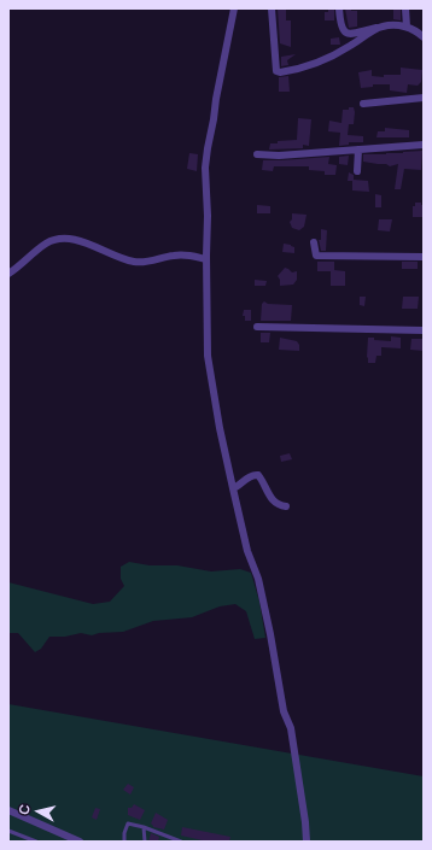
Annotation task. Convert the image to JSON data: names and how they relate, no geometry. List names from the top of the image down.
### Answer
{
  "north": "left"
}
